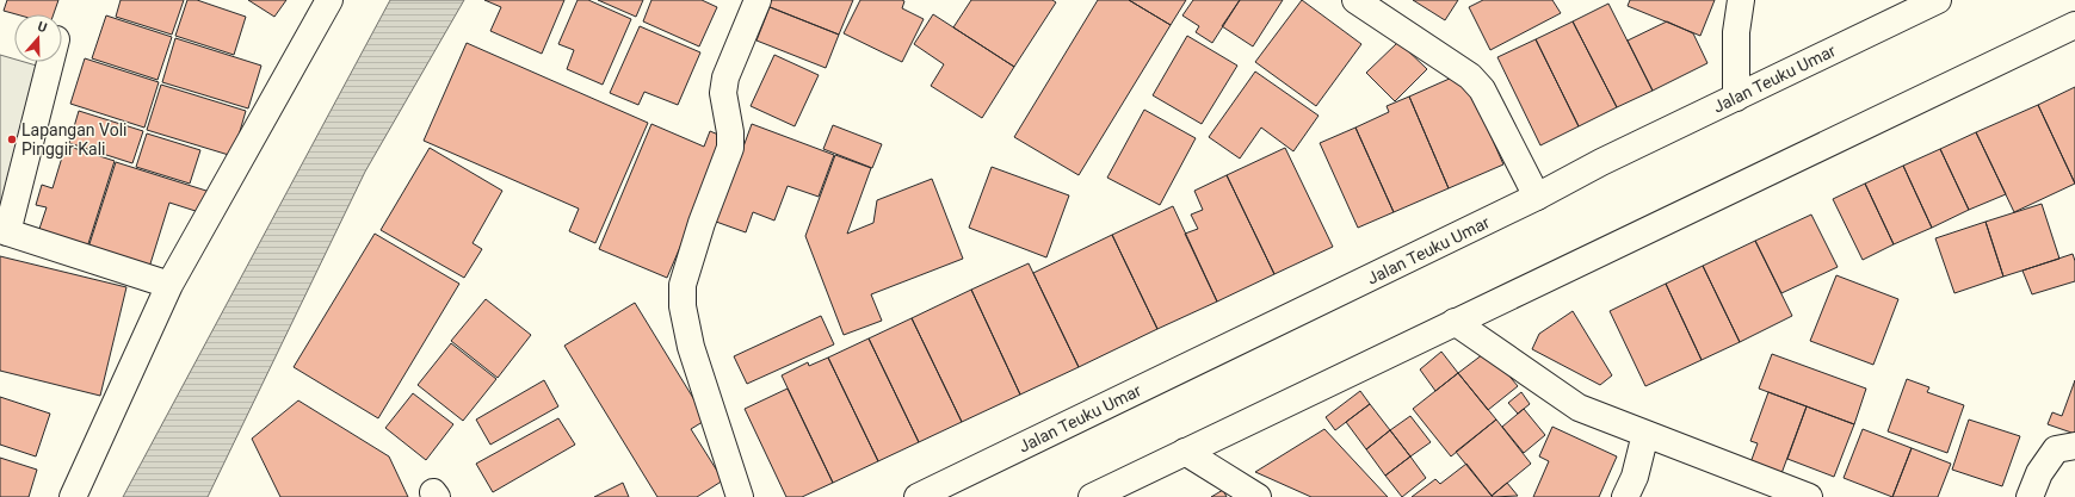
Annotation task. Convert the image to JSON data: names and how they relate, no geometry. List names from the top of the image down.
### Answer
{
  "streets": {
    "main road": ["Jalan Teuku Umar"]
  },
  "places": ["Lapangan Voli Pinggir Kali"],
  "north": "top"
}
